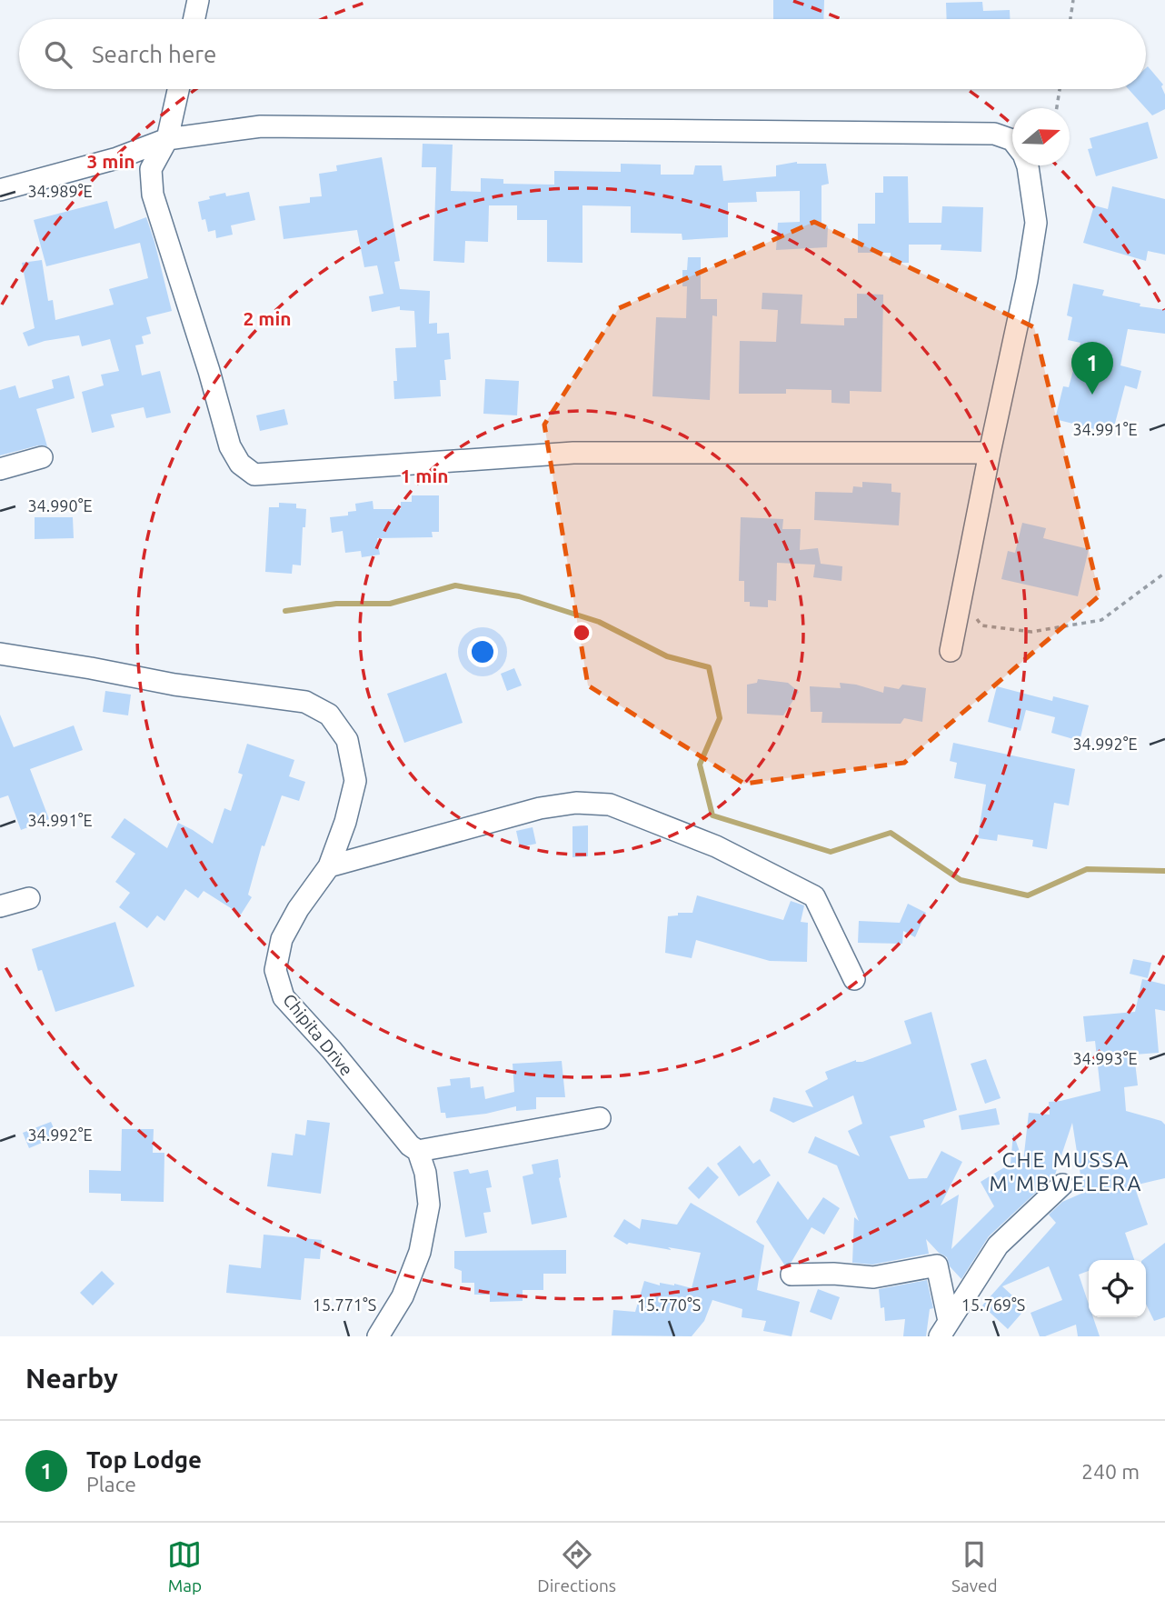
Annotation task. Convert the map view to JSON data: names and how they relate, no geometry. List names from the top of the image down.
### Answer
{
  "streets": {
    "street": ["Chipita Drive"]
  },
  "districts": ["CHE MUSSA M'MBWELERA"],
  "north": "right",
  "page": {
    "search": "Search here",
    "pins": "1",
    "heading": "Nearby",
    "list": [
      {
        "mark": "1",
        "name": "Top Lodge",
        "note": "Place",
        "value": "240 m"
      }
    ],
    "nav": ["Map", "Directions", "Saved"]
  },
  "coordinates": [
    "34.989°E",
    "34.991°E",
    "34.990°E",
    "34.992°E",
    "34.993°E",
    "15.771°S",
    "15.770°S",
    "15.769°S"
  ],
  "rings": ["3 min", "2 min", "1 min"]
}
